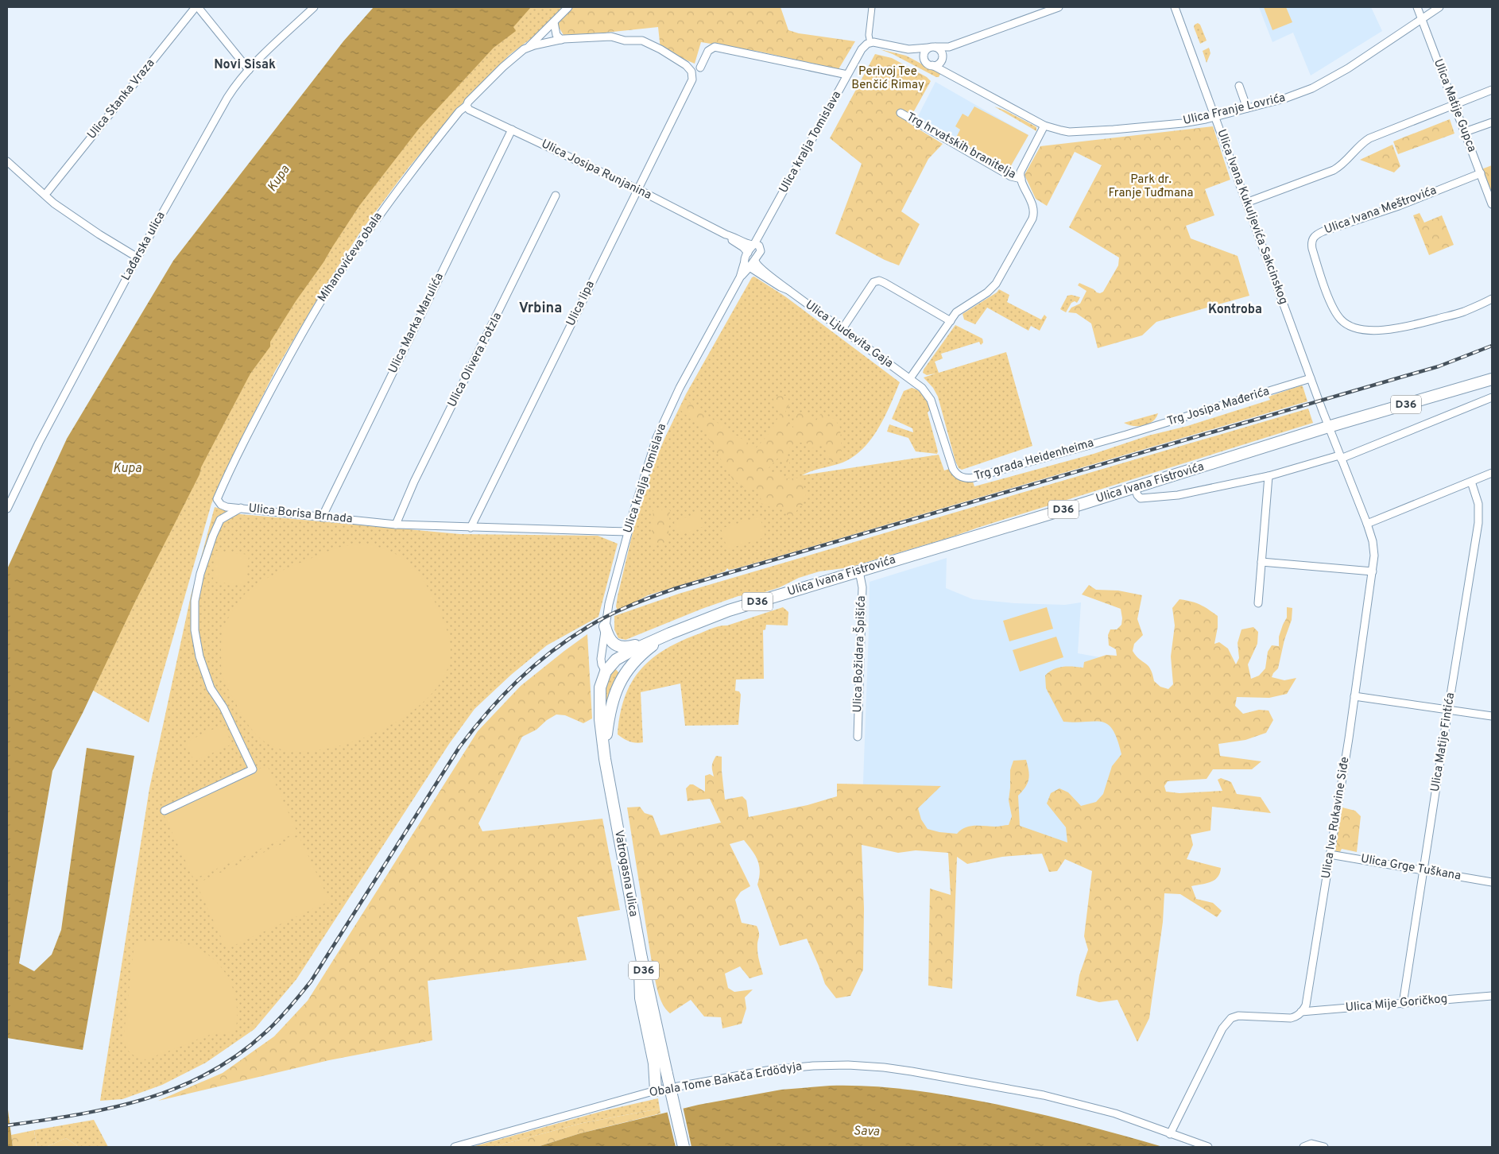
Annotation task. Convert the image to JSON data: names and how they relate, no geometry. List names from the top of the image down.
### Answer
{
  "streets": {
    "main road": ["D36", "Ulica Ivana Fistrovića", "Vatrogasna ulica"],
    "street": [
      "Ulica Stanka Vraza",
      "Ulica Matije Gupca",
      "Ulica Franje Lovrića",
      "Ulica kralja Tomislava",
      "Trg hrvatskih branitelja",
      "Ulica Josipa Runjanina",
      "Ulica Ivana Meštrovića",
      "Ulica Ivana Kukuljevića Sakcinskog",
      "Lađarska ulica",
      "Mihanovićeva obala",
      "Ulica lipa",
      "Ulica Marka Marulića",
      "Ulica Ljudevita Gaja",
      "Ulica Olivera Potzla",
      "Trg Josipa Mađerića",
      "Trg grada Heidenheima",
      "Ulica Borisa Brnada",
      "Ulica Božidara Špišića",
      "Ulica Matije Fintića",
      "Ulica Ive Rukavine Siđe",
      "Ulica Grge Tuškana",
      "Ulica Mije Goričkog",
      "Obala Tome Bakača Erdödyja"
    ]
  },
  "crossings": [
    ["Ulica Matije Gupca", "Ulica Franje Lovrića"],
    ["Ulica Matije Gupca", "Ulica Ivana Meštrovića"],
    ["Ulica Franje Lovrića", "Ulica Ivana Kukuljevića Sakcinskog"],
    ["Ulica kralja Tomislava", "Ulica Josipa Runjanina"],
    ["Ulica kralja Tomislava", "Ulica Ljudevita Gaja"],
    ["Ulica kralja Tomislava", "D36"],
    ["Ulica kralja Tomislava", "Ulica Borisa Brnada"],
    ["Ulica kralja Tomislava", "Vatrogasna ulica"],
    ["Ulica Josipa Runjanina", "Mihanovićeva obala"],
    ["Ulica Josipa Runjanina", "Ulica lipa"],
    ["Ulica Josipa Runjanina", "Ulica Marka Marulića"],
    ["Ulica Ivana Kukuljevića Sakcinskog", "Trg Josipa Mađerića"],
    ["Ulica Ivana Kukuljevića Sakcinskog", "Ulica Ivana Fistrovića"],
    ["Ulica Ivana Kukuljevića Sakcinskog", "Ulica Ive Rukavine Siđe"],
    ["Mihanovićeva obala", "Ulica lipa"],
    ["Mihanovićeva obala", "Ulica Borisa Brnada"],
    ["Ulica lipa", "Ulica Borisa Brnada"],
    ["Ulica Marka Marulića", "Ulica Borisa Brnada"],
    ["Ulica Ljudevita Gaja", "Trg grada Heidenheima"],
    ["Ulica Olivera Potzla", "Ulica Borisa Brnada"],
    ["D36", "Ulica Ivana Fistrovića"],
    ["D36", "Vatrogasna ulica"],
    ["Trg Josipa Mađerića", "Trg grada Heidenheima"],
    ["Ulica Ivana Fistrovića", "Ulica Božidara Špišića"],
    ["Ulica Ivana Fistrovića", "Ulica Ive Rukavine Siđe"],
    ["Ulica Matije Fintića", "Ulica Grge Tuškana"],
    ["Ulica Matije Fintića", "Ulica Mije Goričkog"],
    ["Ulica Ive Rukavine Siđe", "Ulica Grge Tuškana"],
    ["Ulica Ive Rukavine Siđe", "Ulica Mije Goričkog"]
  ],
  "districts": ["Novi Sisak", "Vrbina", "Kontroba"],
  "water": ["Kupa", "Sava"],
  "parks": ["Perivoj Tee Benčić Rimay", "Park dr. Franje Tuđmana"]
}
